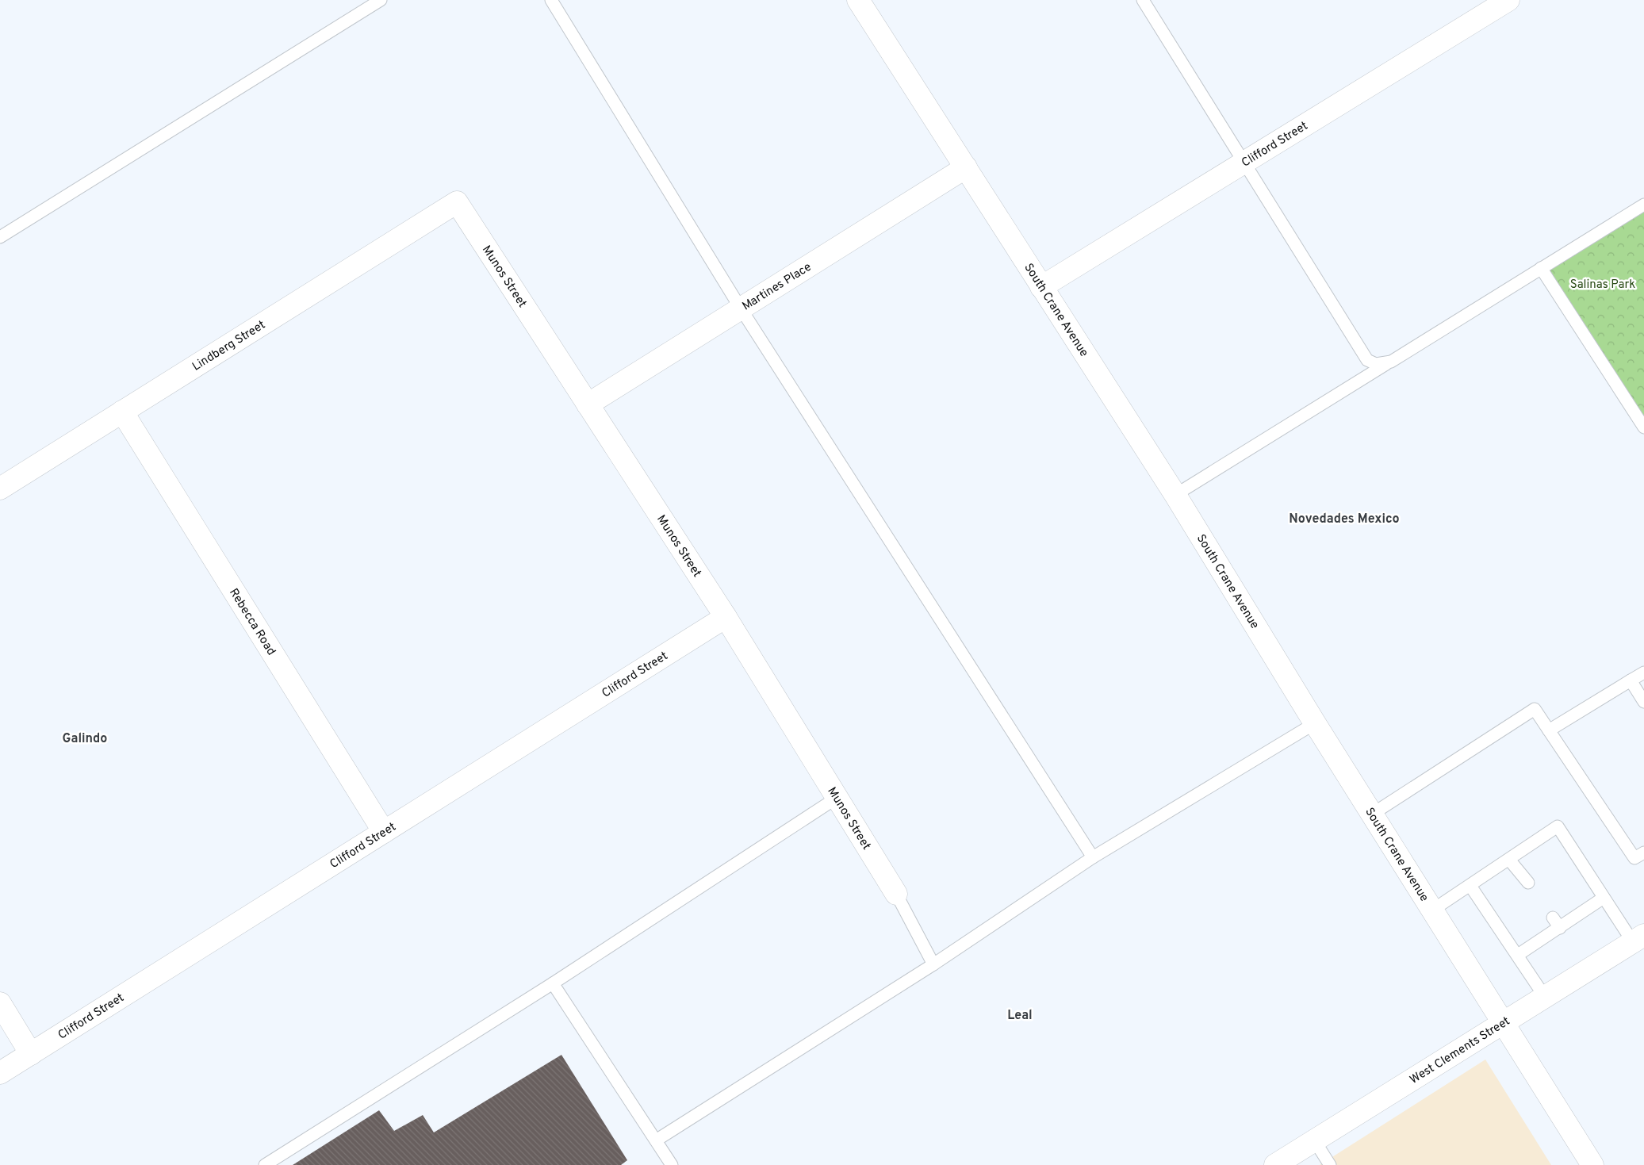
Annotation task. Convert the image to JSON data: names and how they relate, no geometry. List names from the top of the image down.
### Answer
{
  "streets": {
    "street": [
      "Clifford Street",
      "Munos Street",
      "Martines Place",
      "South Crane Avenue",
      "Lindberg Street",
      "Rebecca Road",
      "West Clements Street"
    ]
  },
  "crossings": [
    ["Clifford Street", "Munos Street"],
    ["Clifford Street", "South Crane Avenue"],
    ["Clifford Street", "Rebecca Road"],
    ["Munos Street", "Martines Place"],
    ["Munos Street", "Lindberg Street"],
    ["Martines Place", "South Crane Avenue"],
    ["South Crane Avenue", "West Clements Street"],
    ["Lindberg Street", "Rebecca Road"]
  ],
  "districts": ["Novedades Mexico", "Galindo", "Leal"],
  "parks": ["Salinas Park"]
}
